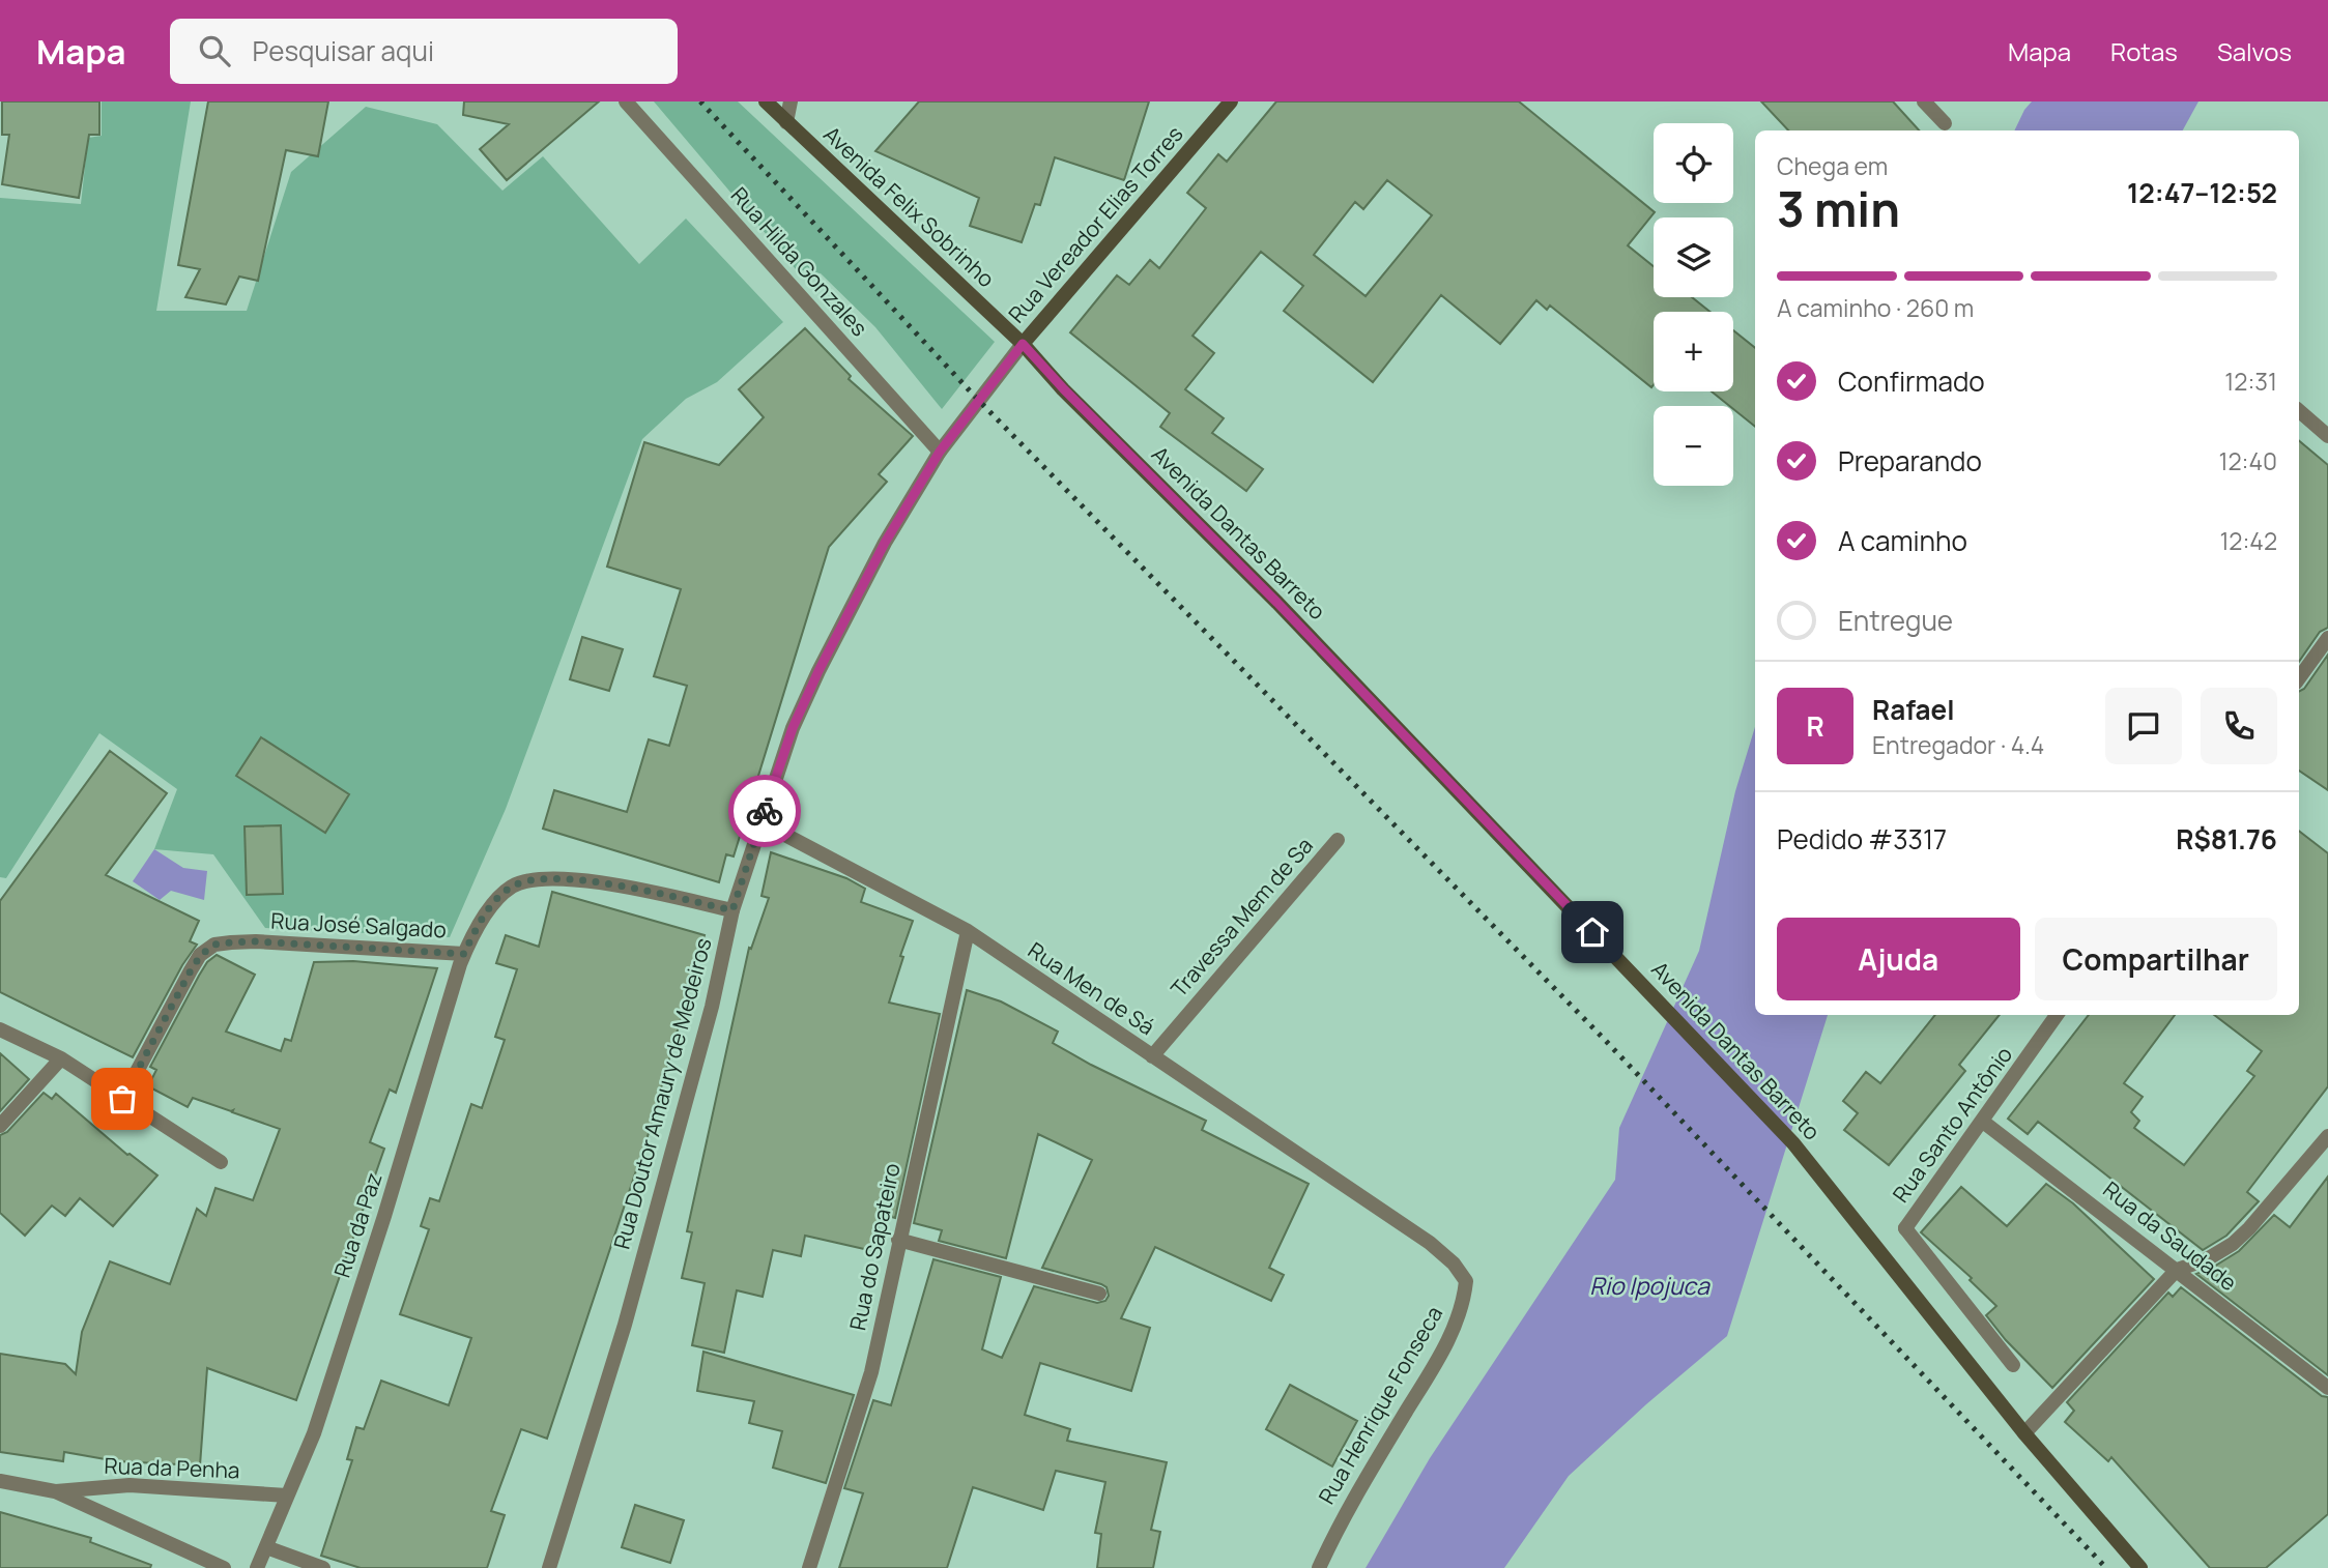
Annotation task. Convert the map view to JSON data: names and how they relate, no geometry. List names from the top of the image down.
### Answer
{
  "streets": {
    "main road": ["Avenida Felix Sobrinho", "Rua Vereador Elias Torres", "Avenida Dantas Barreto"],
    "street": [
      "Rua Hilda Gonzales",
      "Travessa Mem de Sa",
      "Rua José Salgado",
      "Rua Men de Sá",
      "Rua Doutor Amaury de Medeiros",
      "Rua Santo Antônio",
      "Rua da Paz",
      "Rua da Saudade",
      "Rua do Sapateiro",
      "Rua Henrique Fonseca",
      "Rua da Penha"
    ]
  },
  "crossings": [
    ["Avenida Felix Sobrinho", "Rua Vereador Elias Torres"],
    ["Avenida Felix Sobrinho", "Avenida Dantas Barreto"],
    ["Avenida Felix Sobrinho", "Rua Doutor Amaury de Medeiros"],
    ["Rua Vereador Elias Torres", "Avenida Dantas Barreto"],
    ["Rua Vereador Elias Torres", "Rua Doutor Amaury de Medeiros"],
    ["Rua Hilda Gonzales", "Rua Doutor Amaury de Medeiros"],
    ["Avenida Dantas Barreto", "Rua Doutor Amaury de Medeiros"],
    ["Travessa Mem de Sa", "Rua Men de Sá"],
    ["Rua José Salgado", "Rua da Paz"],
    ["Rua Men de Sá", "Rua Doutor Amaury de Medeiros"],
    ["Rua Men de Sá", "Rua do Sapateiro"],
    ["Rua Men de Sá", "Rua Henrique Fonseca"],
    ["Rua Doutor Amaury de Medeiros", "Rua da Paz"],
    ["Rua Santo Antônio", "Rua da Saudade"],
    ["Rua da Paz", "Rua da Penha"]
  ],
  "water": ["Rio Ipojuca"],
  "page": {
    "header": "Mapa",
    "search": "Pesquisar aqui",
    "nav": ["Mapa", "Rotas", "Salvos"],
    "map_buttons": ["+", "−"],
    "heading": ["3 min", "Chega em", "12:47–12:52"],
    "panel": [
      "Rafael",
      "Entregador · 4.4",
      "Pedido #3317",
      "R$81.76"
    ],
    "bar": "A caminho · 260 m",
    "list": [
      ["Confirmado", "12:31"],
      ["Preparando", "12:40"],
      ["A caminho", "12:42"],
      "Entregue"
    ],
    "round": "R",
    "buttons": ["Ajuda", "Compartilhar"]
  }
}
